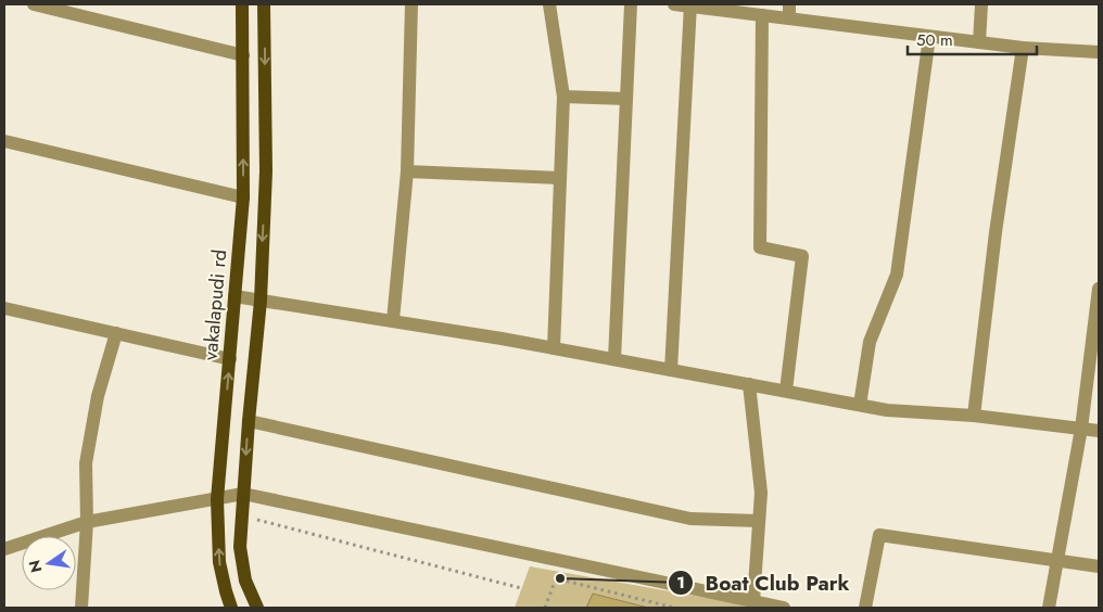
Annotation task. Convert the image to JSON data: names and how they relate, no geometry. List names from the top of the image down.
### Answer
{
  "streets": {
    "main road": ["vakalapudi rd"]
  },
  "places": ["Boat Club Park"],
  "scale_bar": "50 m",
  "north": "left"
}
